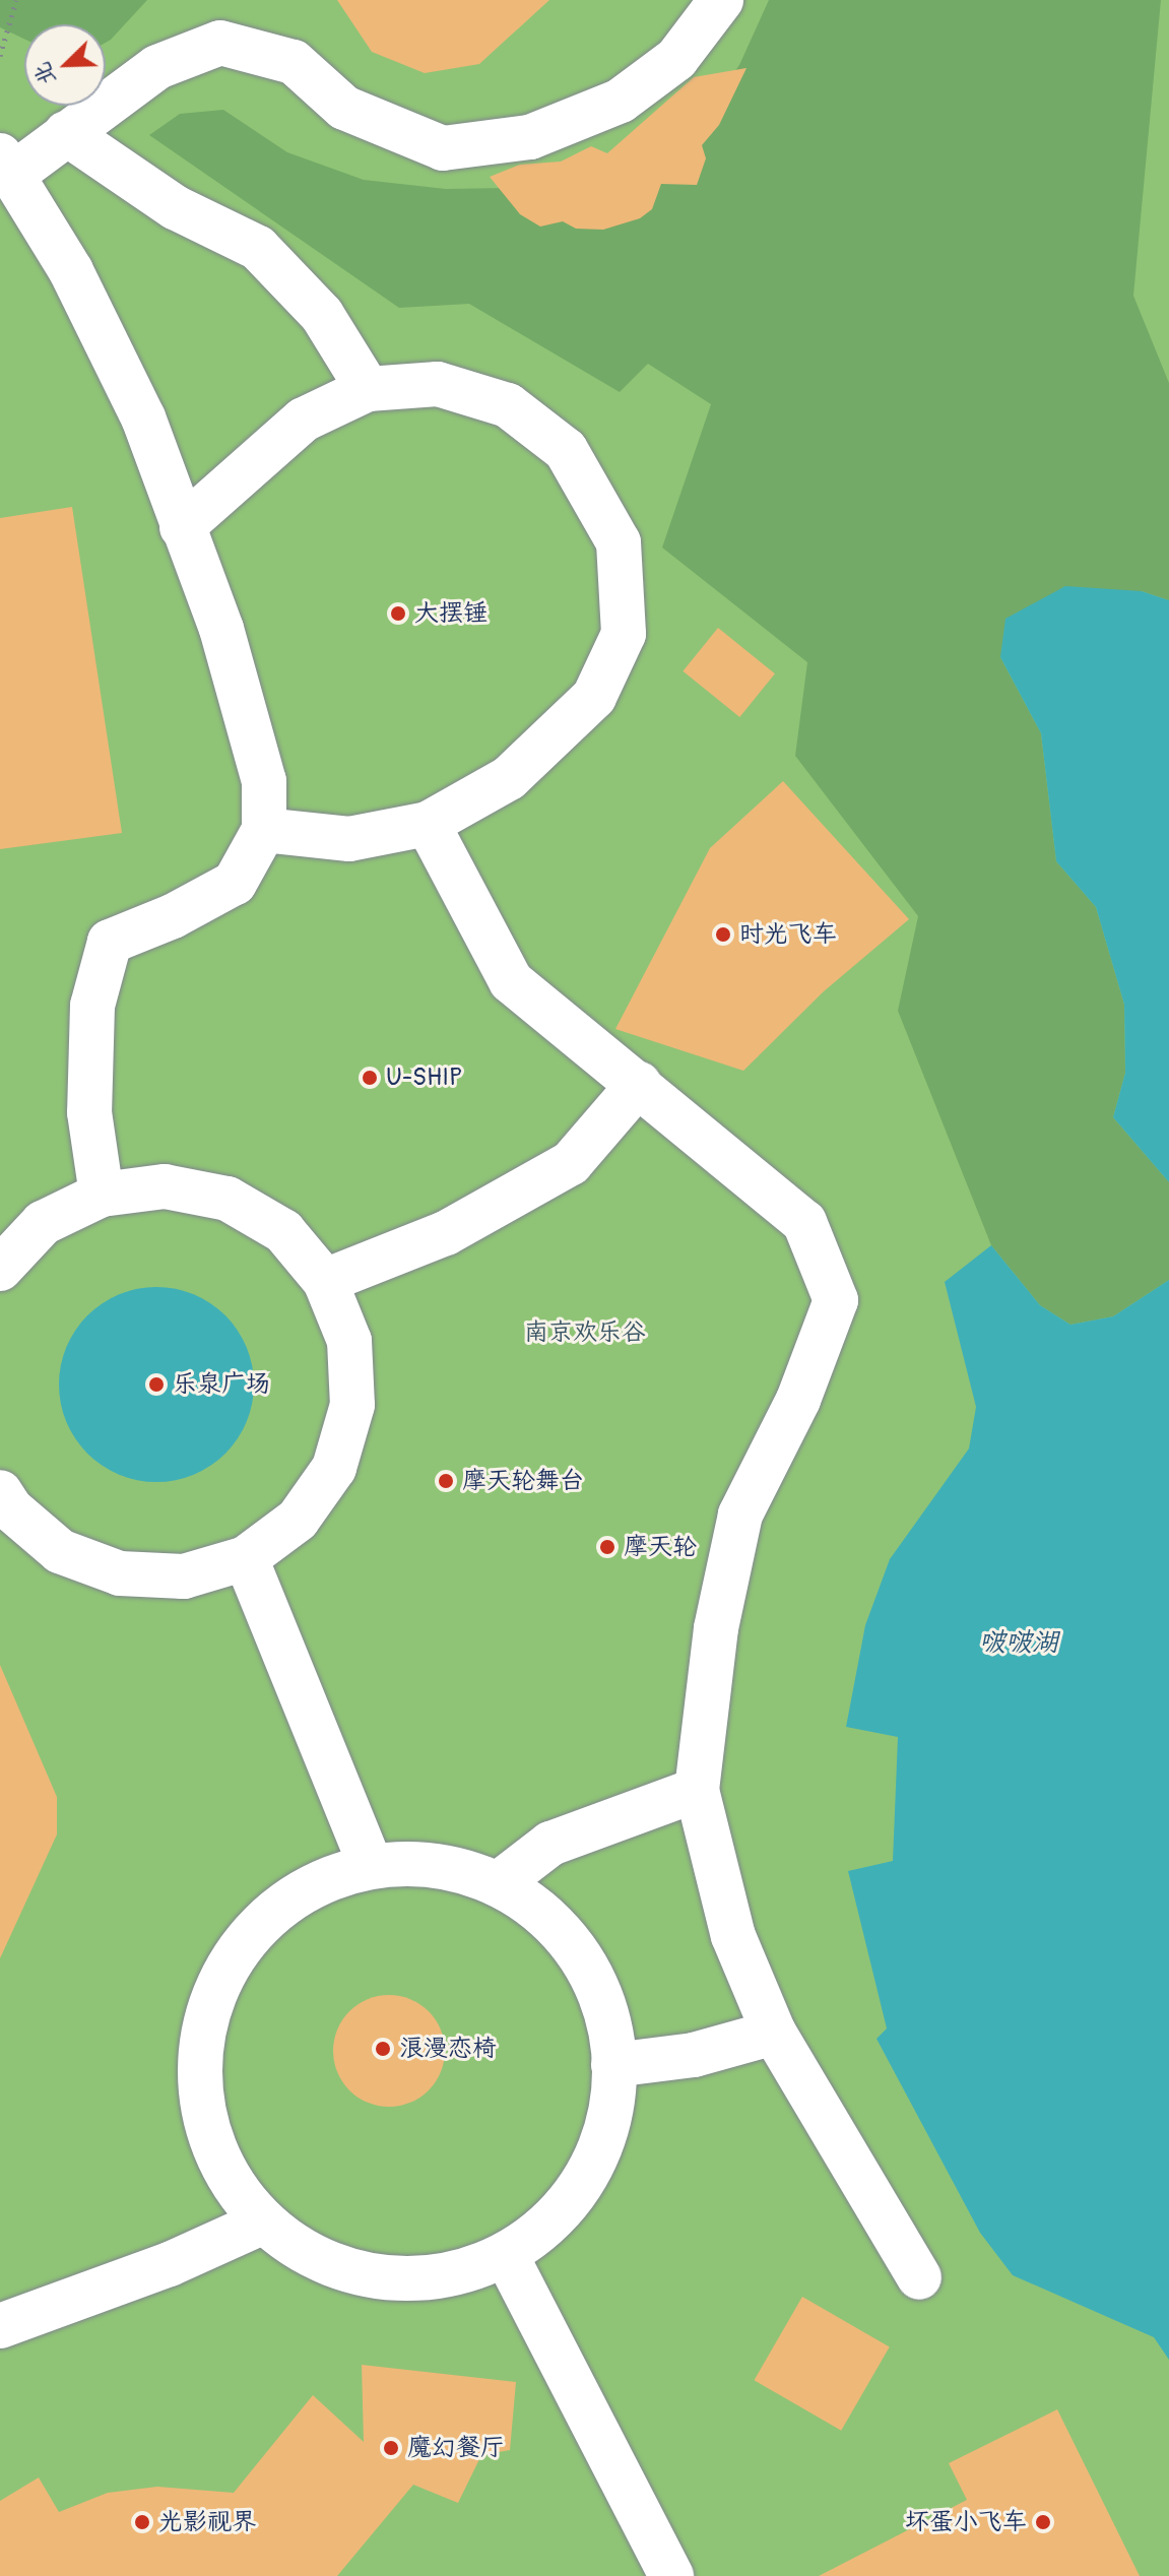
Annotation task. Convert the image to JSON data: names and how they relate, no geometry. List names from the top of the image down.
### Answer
{
  "water": ["啵啵湖"],
  "parks": ["南京欢乐谷"],
  "places": [
    "大摆锤",
    "时光飞车",
    "U-SHIP",
    "乐泉广场",
    "摩天轮舞台",
    "摩天轮",
    "浪漫恋椅",
    "魔幻餐厅",
    "光影视界",
    "坏蛋小飞车"
  ],
  "north": "bottom left"
}
